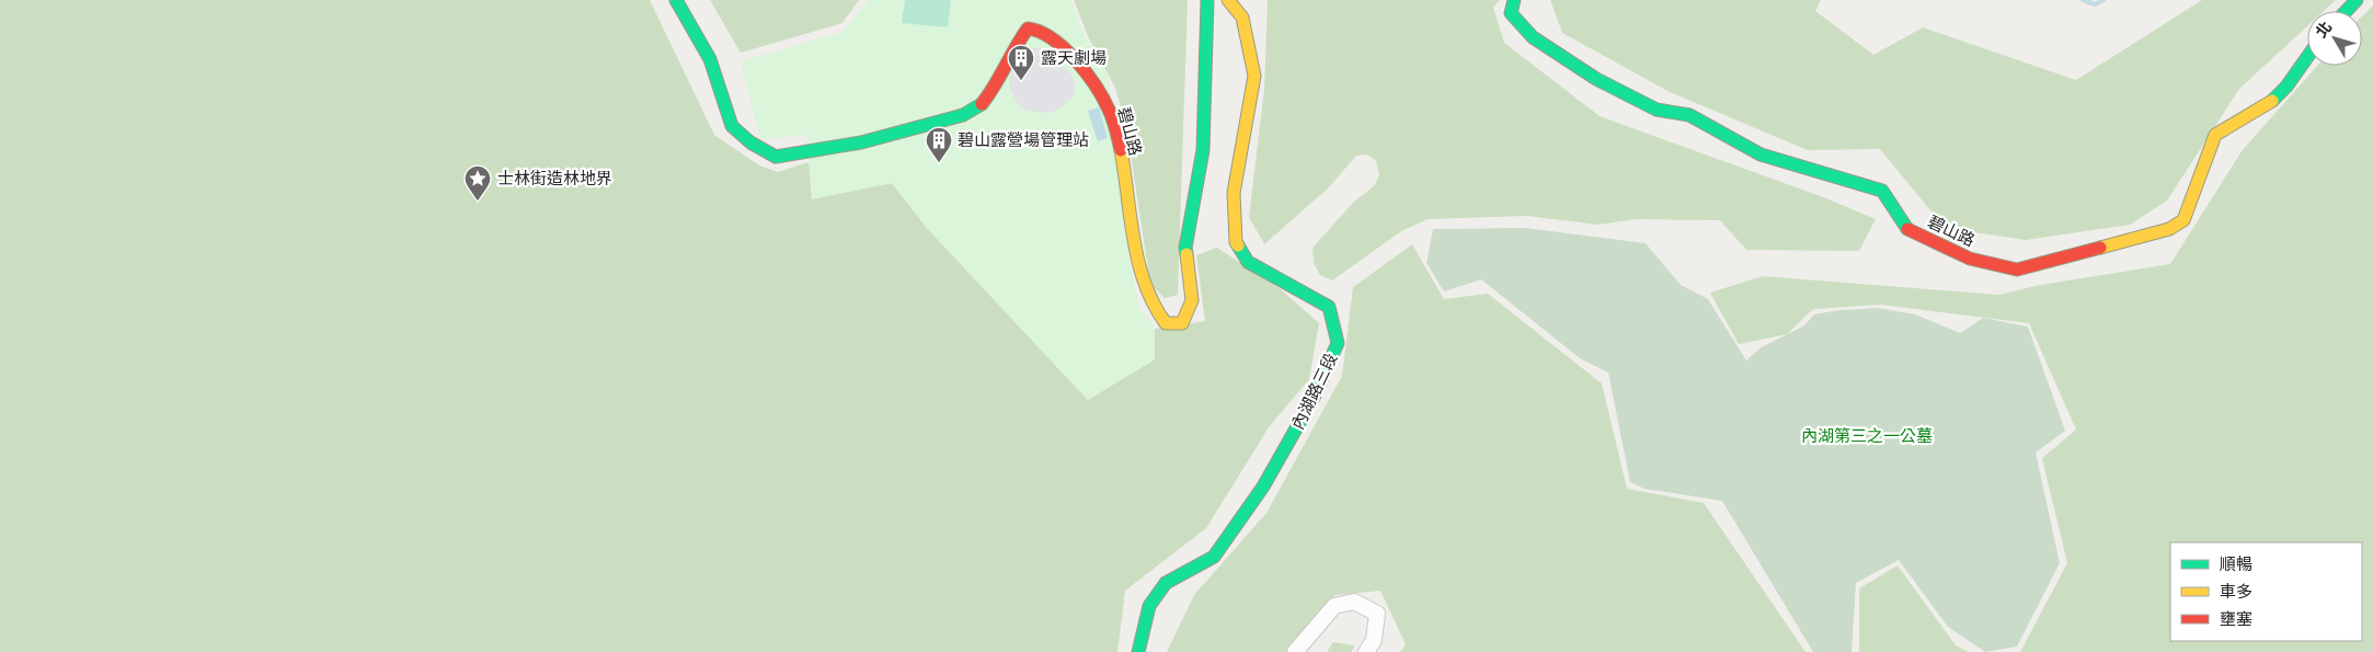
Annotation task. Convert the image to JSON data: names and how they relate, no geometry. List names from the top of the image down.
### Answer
{
  "streets": {
    "street": ["碧山路", "內湖路三段"]
  },
  "parks": ["內湖第三之一公墓"],
  "places": {
    "building": ["露天劇場", "碧山露營場管理站"],
    "place": ["士林街造林地界"]
  },
  "legend": ["順暢", "車多", "壅塞"],
  "north": "top left"
}
